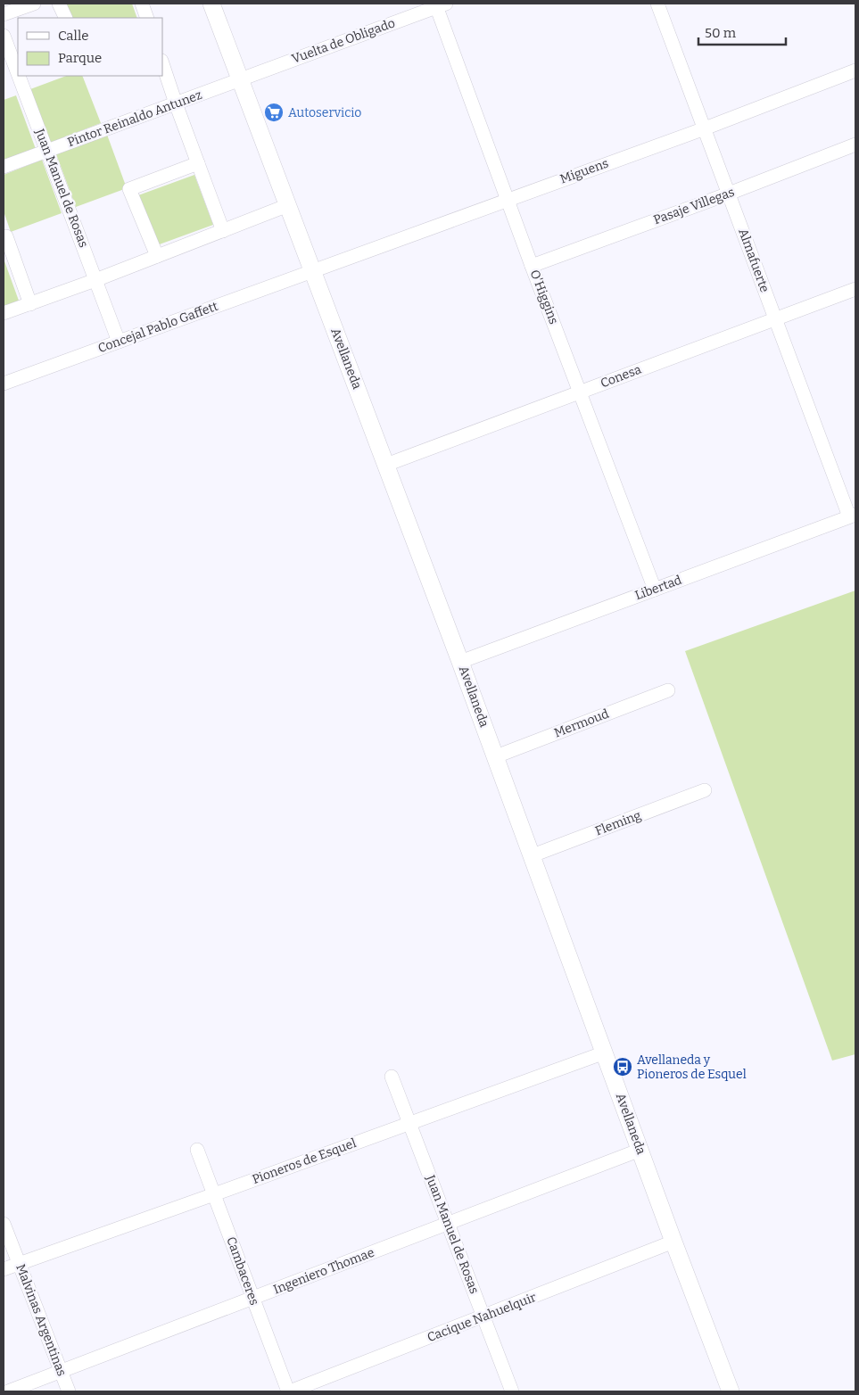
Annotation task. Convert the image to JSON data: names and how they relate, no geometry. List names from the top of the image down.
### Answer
{
  "streets": {
    "street": [
      "Vuelta de Obligado",
      "Pintor Reinaldo Antunez",
      "Miguens",
      "Juan Manuel de Rosas",
      "Pasaje Villegas",
      "Almafuerte",
      "O'Higgins",
      "Concejal Pablo Gaffett",
      "Avellaneda",
      "Conesa",
      "Libertad",
      "Mermoud",
      "Fleming",
      "Pioneros de Esquel",
      "Cambaceres",
      "Ingeniero Thomae",
      "Cacique Nahuelquir",
      "Malvinas Argentinas"
    ]
  },
  "crossings": [
    ["Vuelta de Obligado", "Pintor Reinaldo Antunez"],
    ["Vuelta de Obligado", "O'Higgins"],
    ["Vuelta de Obligado", "Avellaneda"],
    ["Pintor Reinaldo Antunez", "Juan Manuel de Rosas"],
    ["Pintor Reinaldo Antunez", "Avellaneda"],
    ["Miguens", "Almafuerte"],
    ["Miguens", "O'Higgins"],
    ["Miguens", "Concejal Pablo Gaffett"],
    ["Miguens", "Avellaneda"],
    ["Juan Manuel de Rosas", "Concejal Pablo Gaffett"],
    ["Juan Manuel de Rosas", "Pioneros de Esquel"],
    ["Juan Manuel de Rosas", "Ingeniero Thomae"],
    ["Juan Manuel de Rosas", "Cacique Nahuelquir"],
    ["Pasaje Villegas", "Almafuerte"],
    ["Pasaje Villegas", "O'Higgins"],
    ["Almafuerte", "Conesa"],
    ["Almafuerte", "Libertad"],
    ["O'Higgins", "Conesa"],
    ["O'Higgins", "Libertad"],
    ["Concejal Pablo Gaffett", "Avellaneda"],
    ["Avellaneda", "Conesa"],
    ["Avellaneda", "Libertad"],
    ["Avellaneda", "Mermoud"],
    ["Avellaneda", "Fleming"],
    ["Avellaneda", "Pioneros de Esquel"],
    ["Avellaneda", "Ingeniero Thomae"],
    ["Avellaneda", "Cacique Nahuelquir"],
    ["Pioneros de Esquel", "Cambaceres"],
    ["Pioneros de Esquel", "Malvinas Argentinas"],
    ["Cambaceres", "Ingeniero Thomae"],
    ["Cambaceres", "Cacique Nahuelquir"],
    ["Ingeniero Thomae", "Malvinas Argentinas"]
  ],
  "places": {
    "supermarket": ["Autoservicio"],
    "bus stop": ["Avellaneda y Pioneros de Esquel"]
  },
  "legend": ["Calle", "Parque"],
  "scale_bar": "50 m"
}
